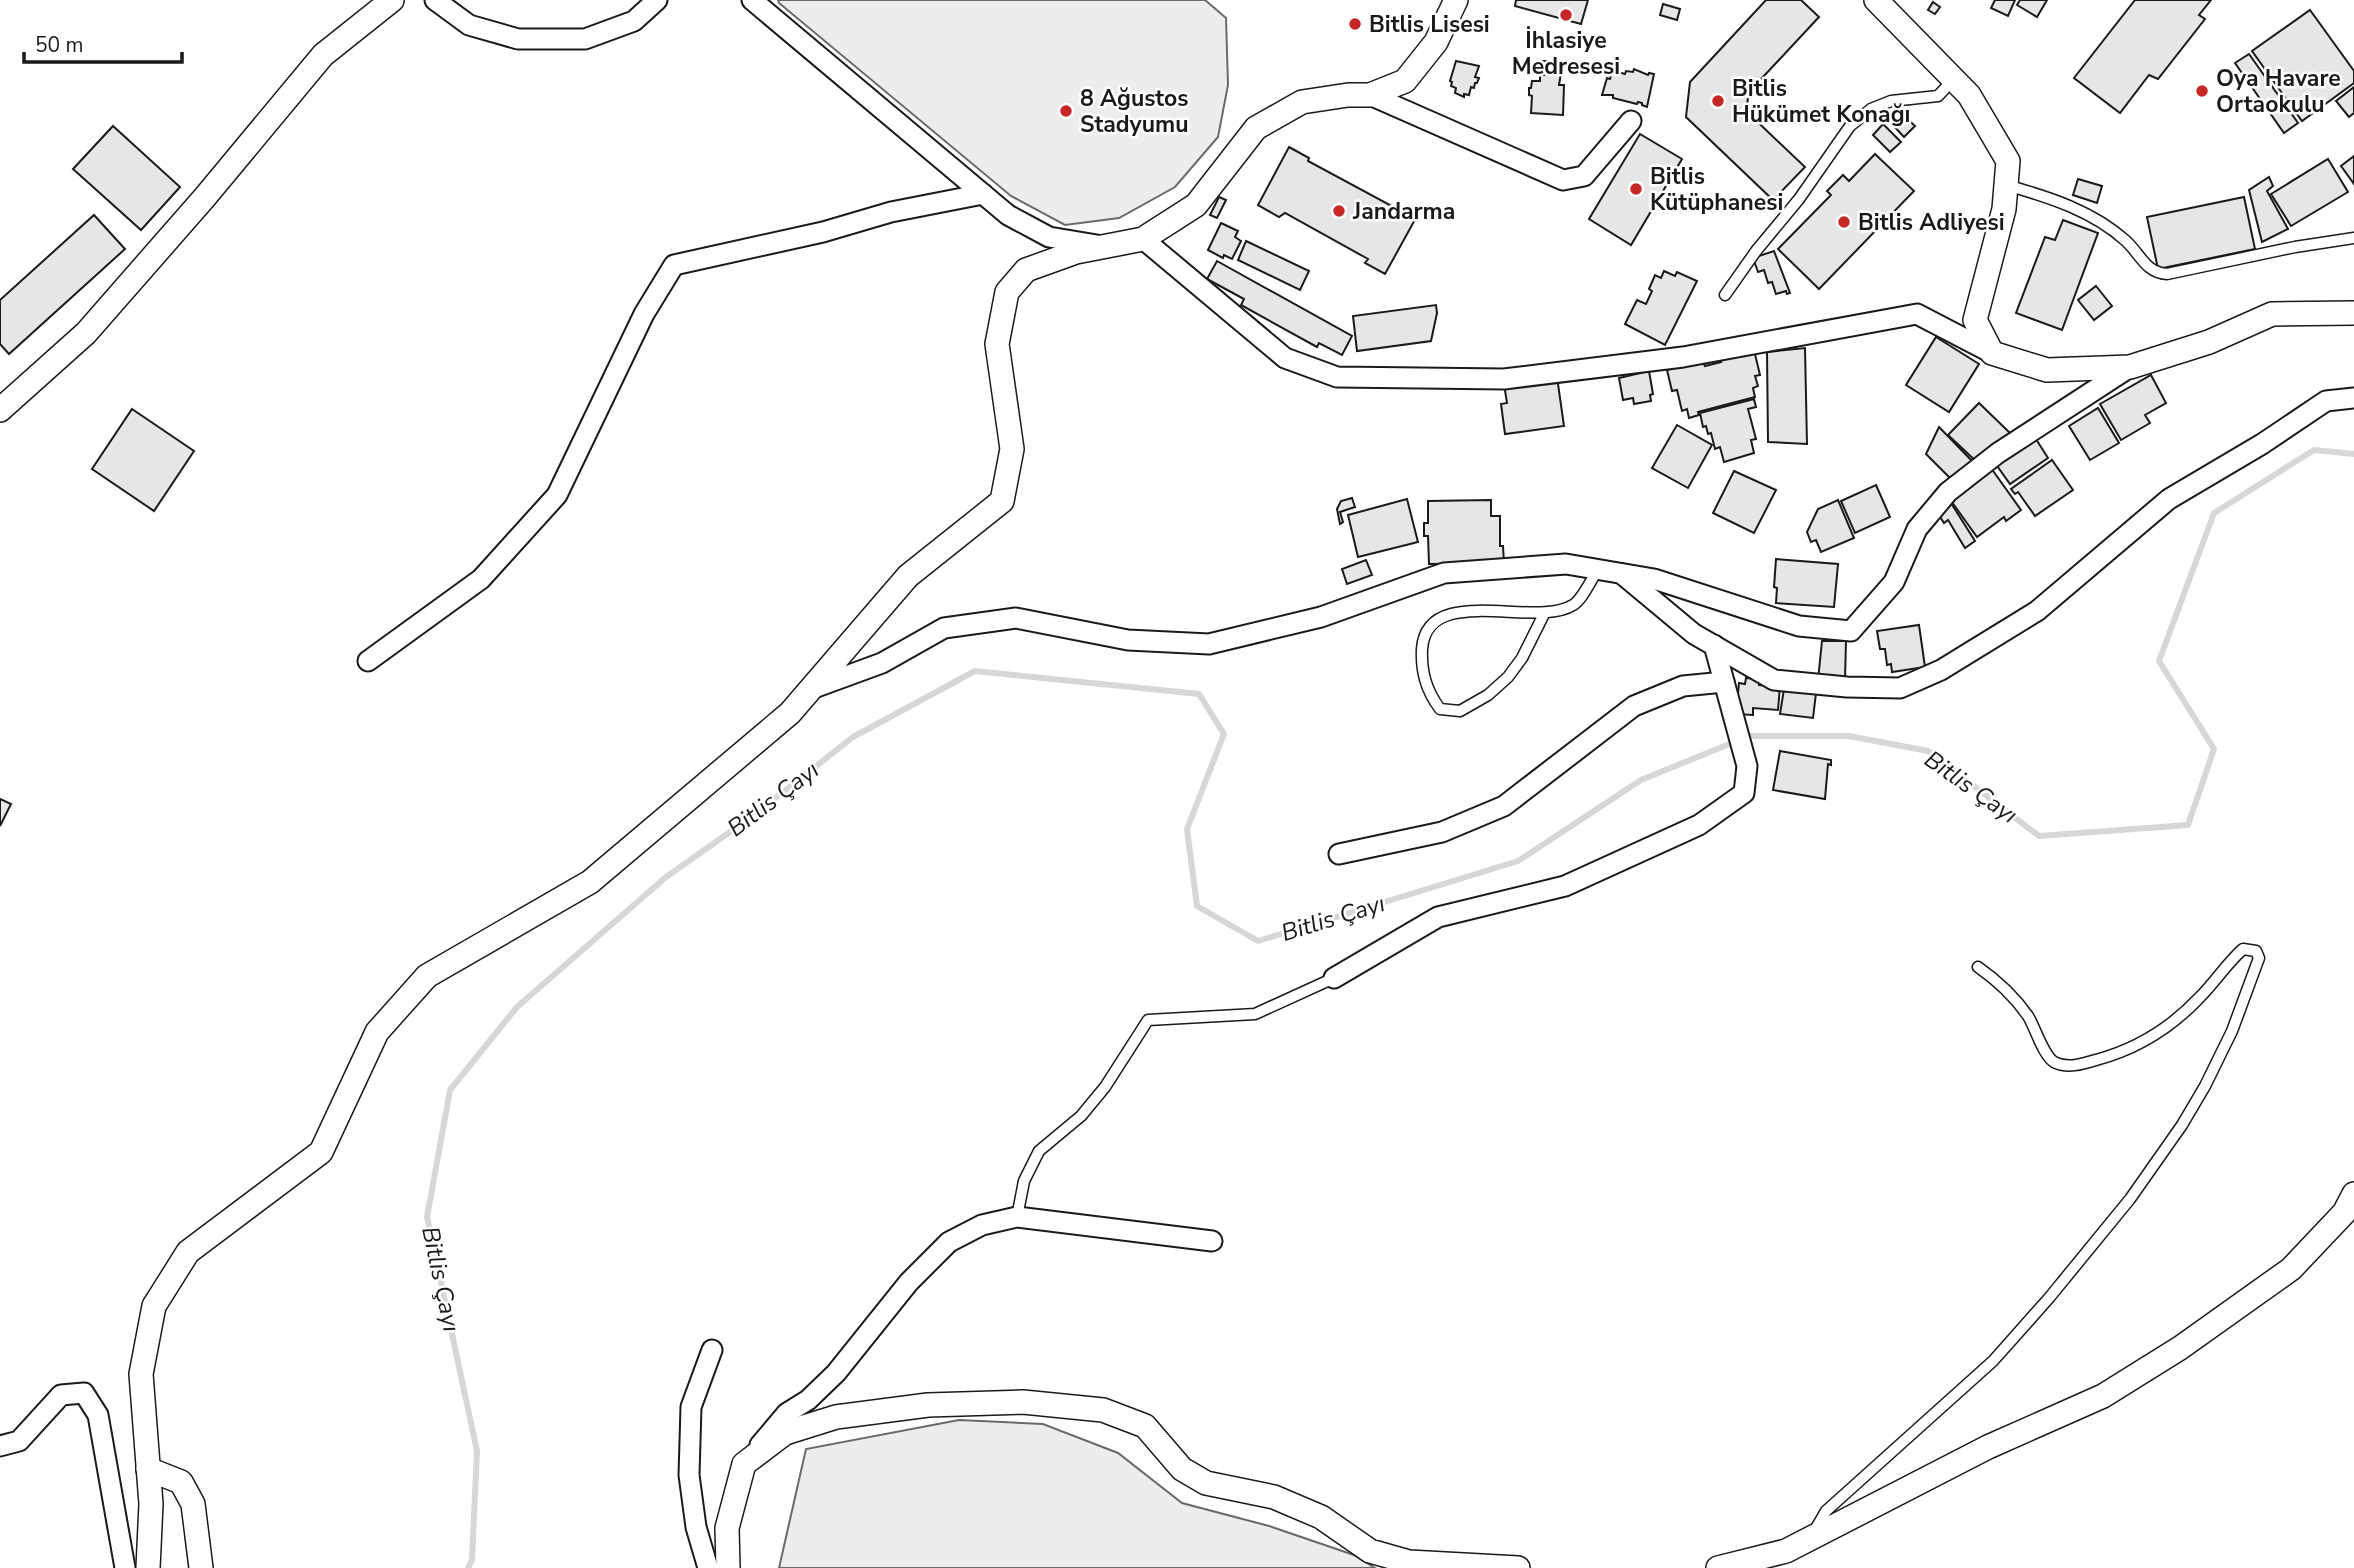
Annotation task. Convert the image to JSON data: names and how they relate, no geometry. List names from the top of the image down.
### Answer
{
  "water": ["Bitlis Çayı"],
  "places": [
    "İhlasiye Medresesi",
    "Bitlis Lisesi",
    "Oya Havare Ortaokulu",
    "Bitlis Hükümet Konağı",
    "8 Ağustos Stadyumu",
    "Bitlis Kütüphanesi",
    "Jandarma",
    "Bitlis Adliyesi"
  ],
  "scale_bar": "50 m"
}
